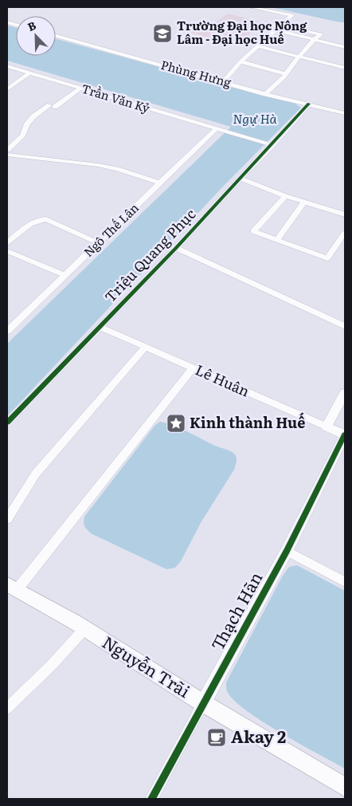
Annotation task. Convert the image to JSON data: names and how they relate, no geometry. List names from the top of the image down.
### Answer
{
  "streets": {
    "main road": ["Nguyễn Trãi"],
    "street": [
      "Phùng Hưng",
      "Trần Văn Kỷ",
      "Ngô Thế Lân",
      "Triệu Quang Phục",
      "Lê Huân",
      "Thạch Hãn"
    ]
  },
  "crossings": [
    ["Phùng Hưng", "Triệu Quang Phục"],
    ["Trần Văn Kỷ", "Ngô Thế Lân"],
    ["Trần Văn Kỷ", "Triệu Quang Phục"],
    ["Triệu Quang Phục", "Lê Huân"],
    ["Lê Huân", "Thạch Hãn"],
    ["Thạch Hãn", "Nguyễn Trãi"]
  ],
  "water": ["Ngự Hà"],
  "places": {
    "school or university": ["Trường Đại học Nông Lâm - Đại học Huế"],
    "place": ["Kinh thành Huế"],
    "cafe": ["Akay 2"]
  },
  "north": "top left"
}
